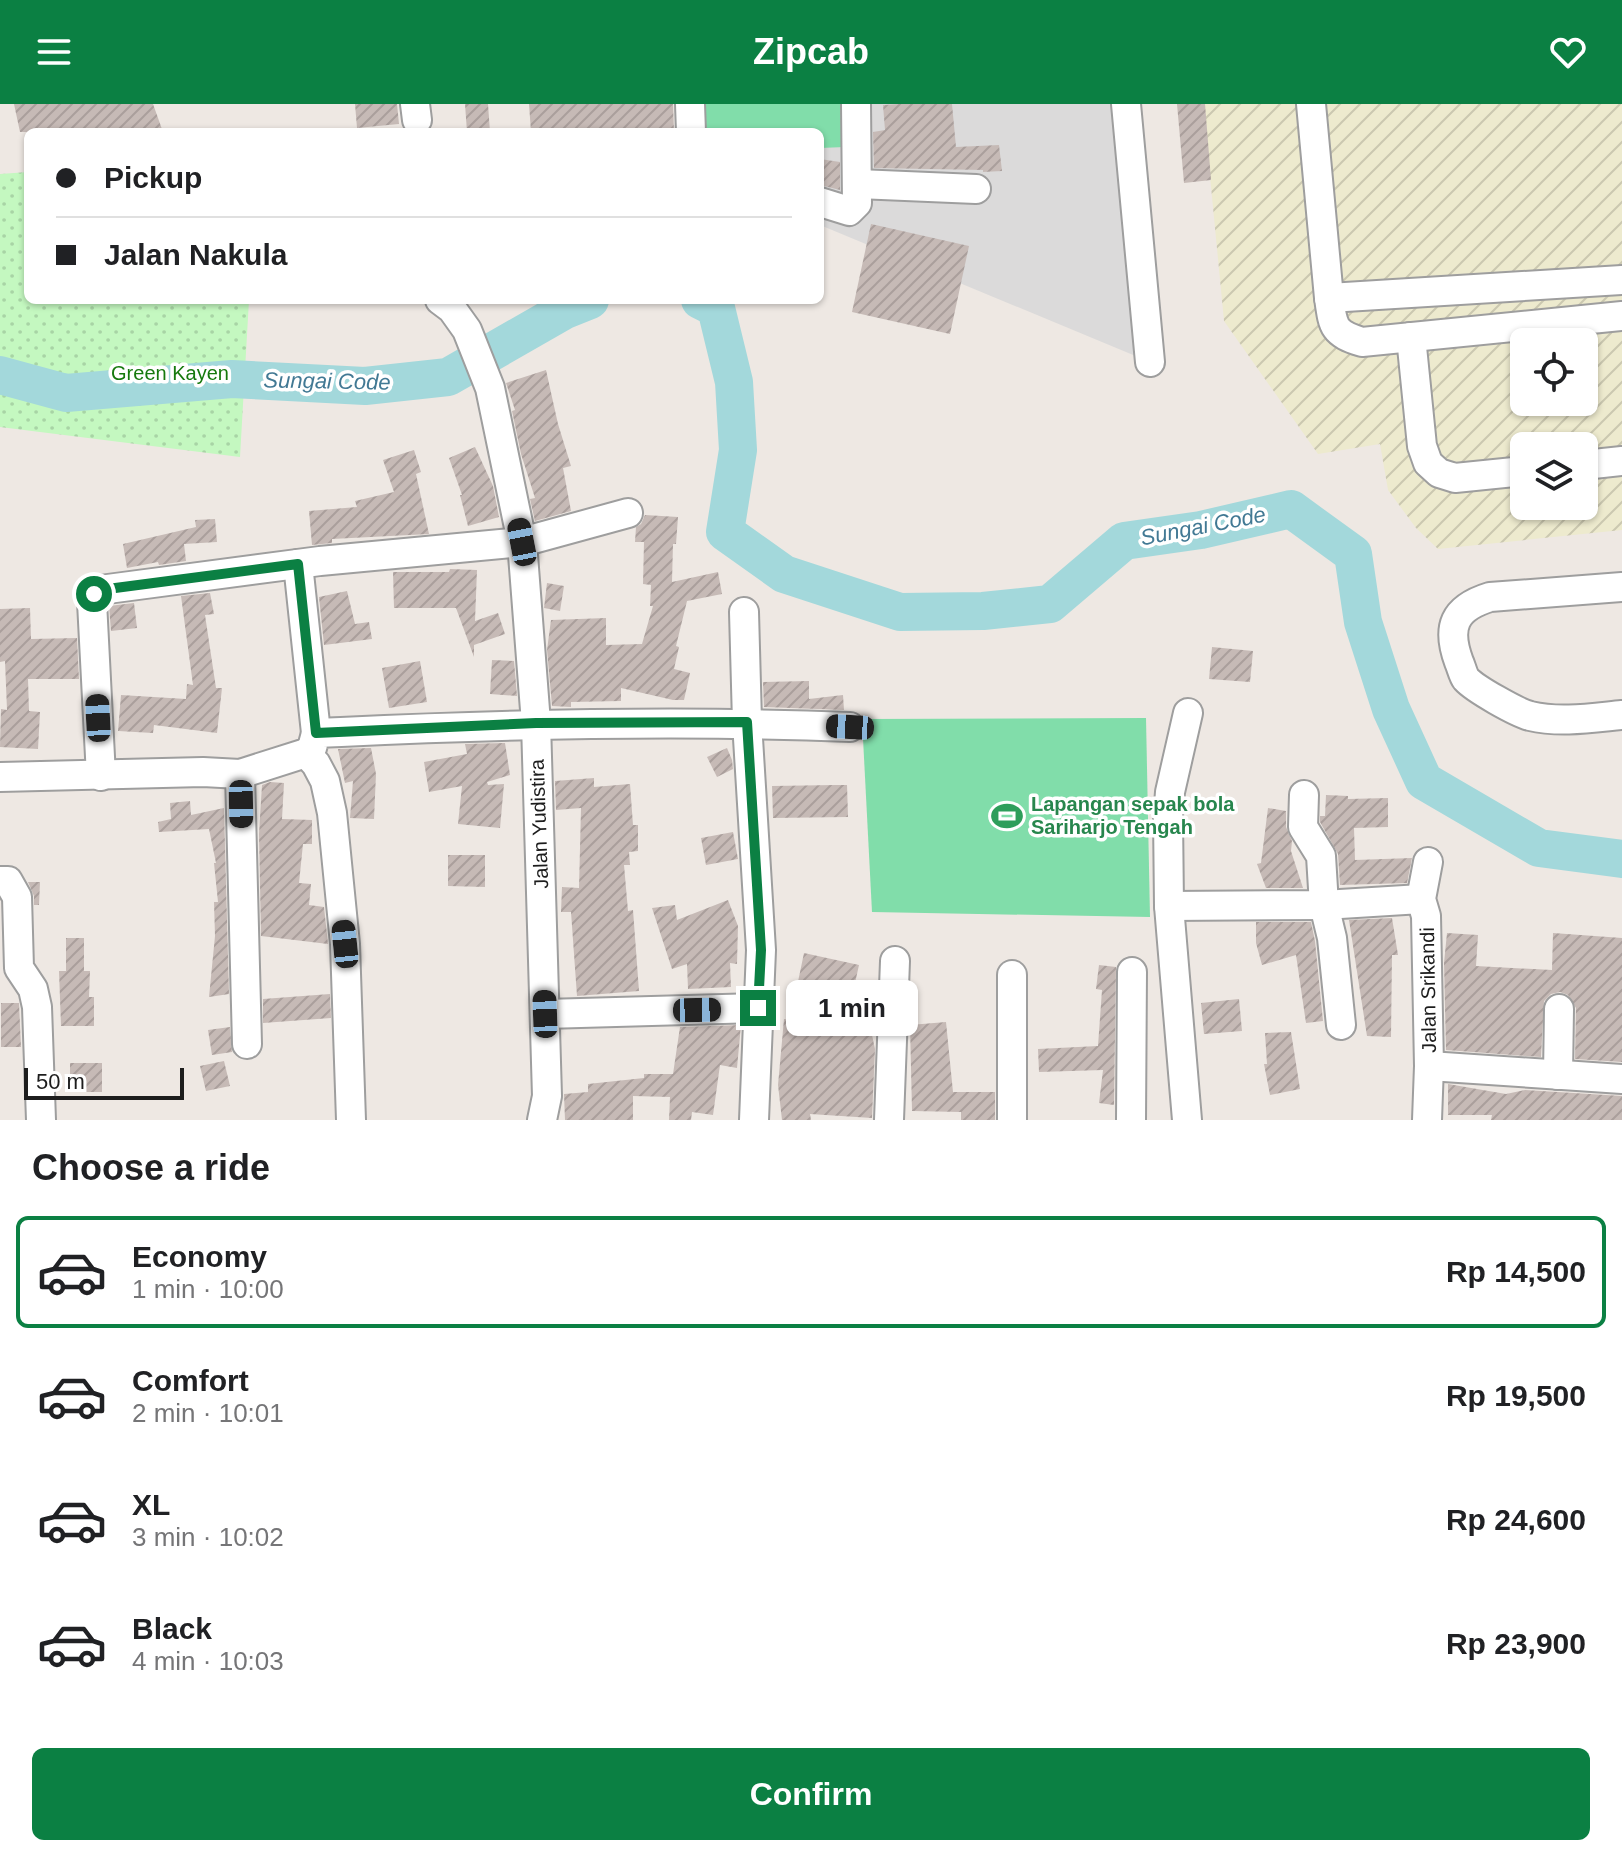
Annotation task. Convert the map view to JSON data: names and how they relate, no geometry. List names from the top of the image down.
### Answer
{
  "streets": {
    "street": ["Jalan Yudistira", "Jalan Srikandi"]
  },
  "water": ["Sungai Code"],
  "parks": ["Green Kayen"],
  "places": {
    "sports": ["Lapangan sepak bola Sariharjo Tengah"]
  },
  "scale_bar": "50 m",
  "page": {
    "header": "Zipcab",
    "banner": ["Pickup", "Jalan Nakula"],
    "bubble": "1 min",
    "scale": "50 m",
    "heading": "Choose a ride",
    "list": [
      {
        "name": "Economy",
        "note": "1 min · 10:00",
        "value": "Rp 14,500"
      },
      {
        "name": "Comfort",
        "note": "2 min · 10:01",
        "value": "Rp 19,500"
      },
      {
        "name": "XL",
        "note": "3 min · 10:02",
        "value": "Rp 24,600"
      },
      {
        "name": "Black",
        "note": "4 min · 10:03",
        "value": "Rp 23,900"
      }
    ],
    "buttons": "Confirm"
  }
}
